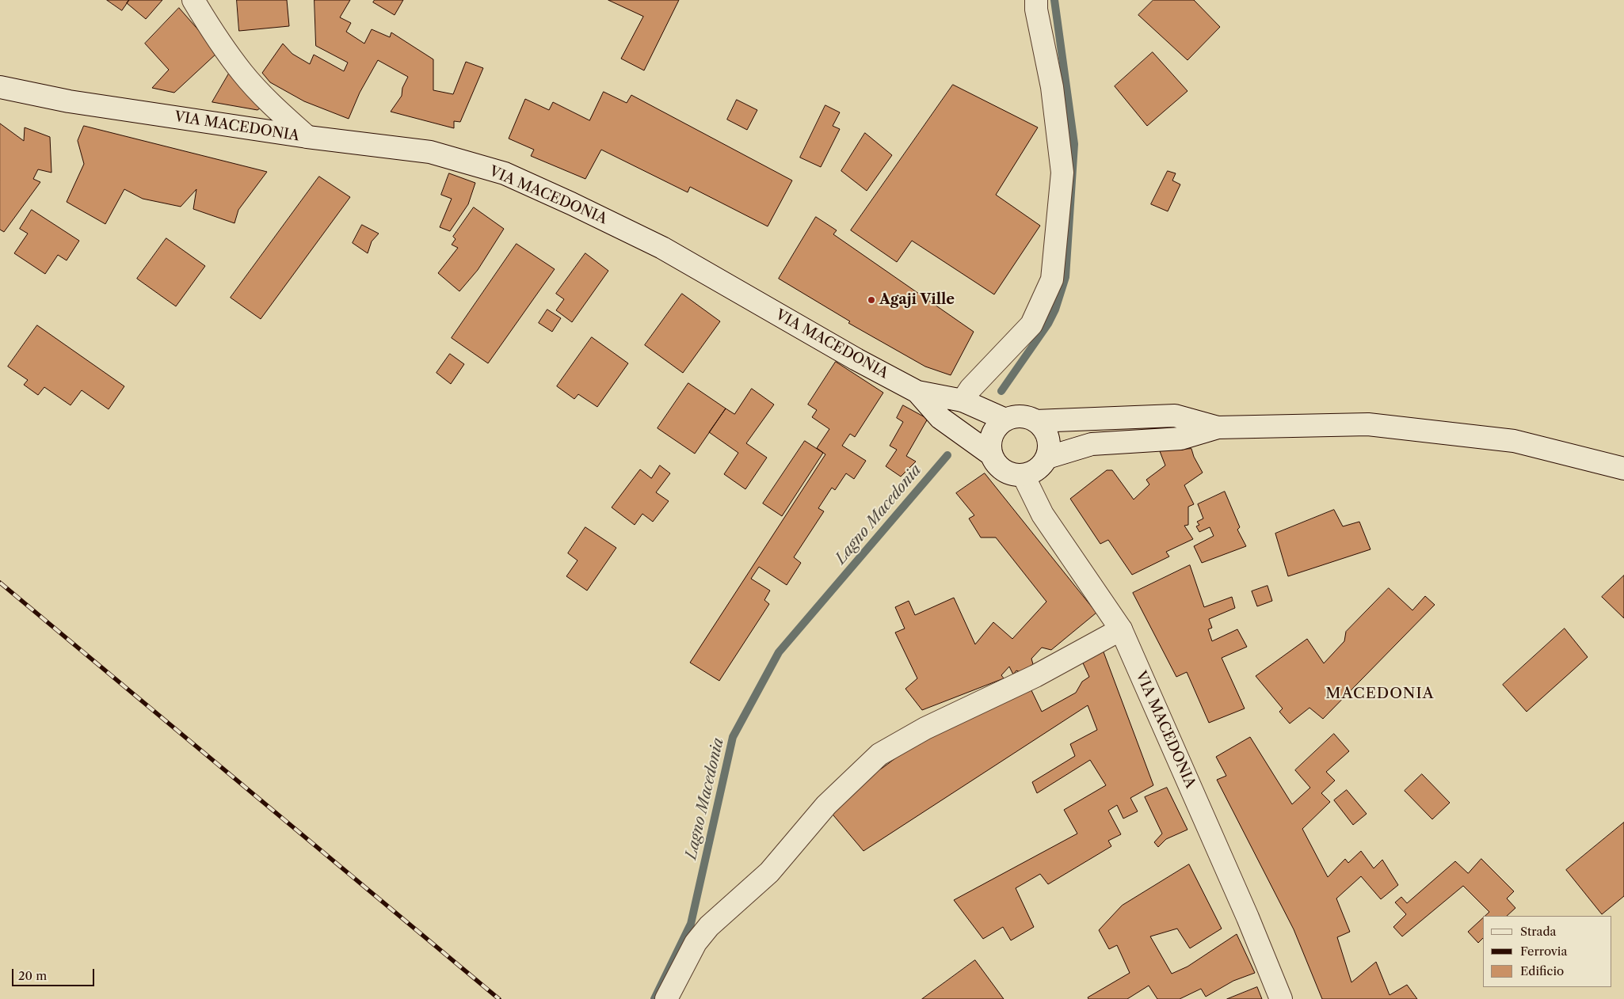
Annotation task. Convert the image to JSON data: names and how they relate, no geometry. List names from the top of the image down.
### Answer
{
  "streets": {
    "main road": ["VIA MACEDONIA"]
  },
  "districts": ["MACEDONIA"],
  "water": ["Lagno Macedonia"],
  "places": ["Agaji Ville"],
  "legend": ["Strada", "Ferrovia", "Edificio"],
  "scale_bar": "20 m"
}
